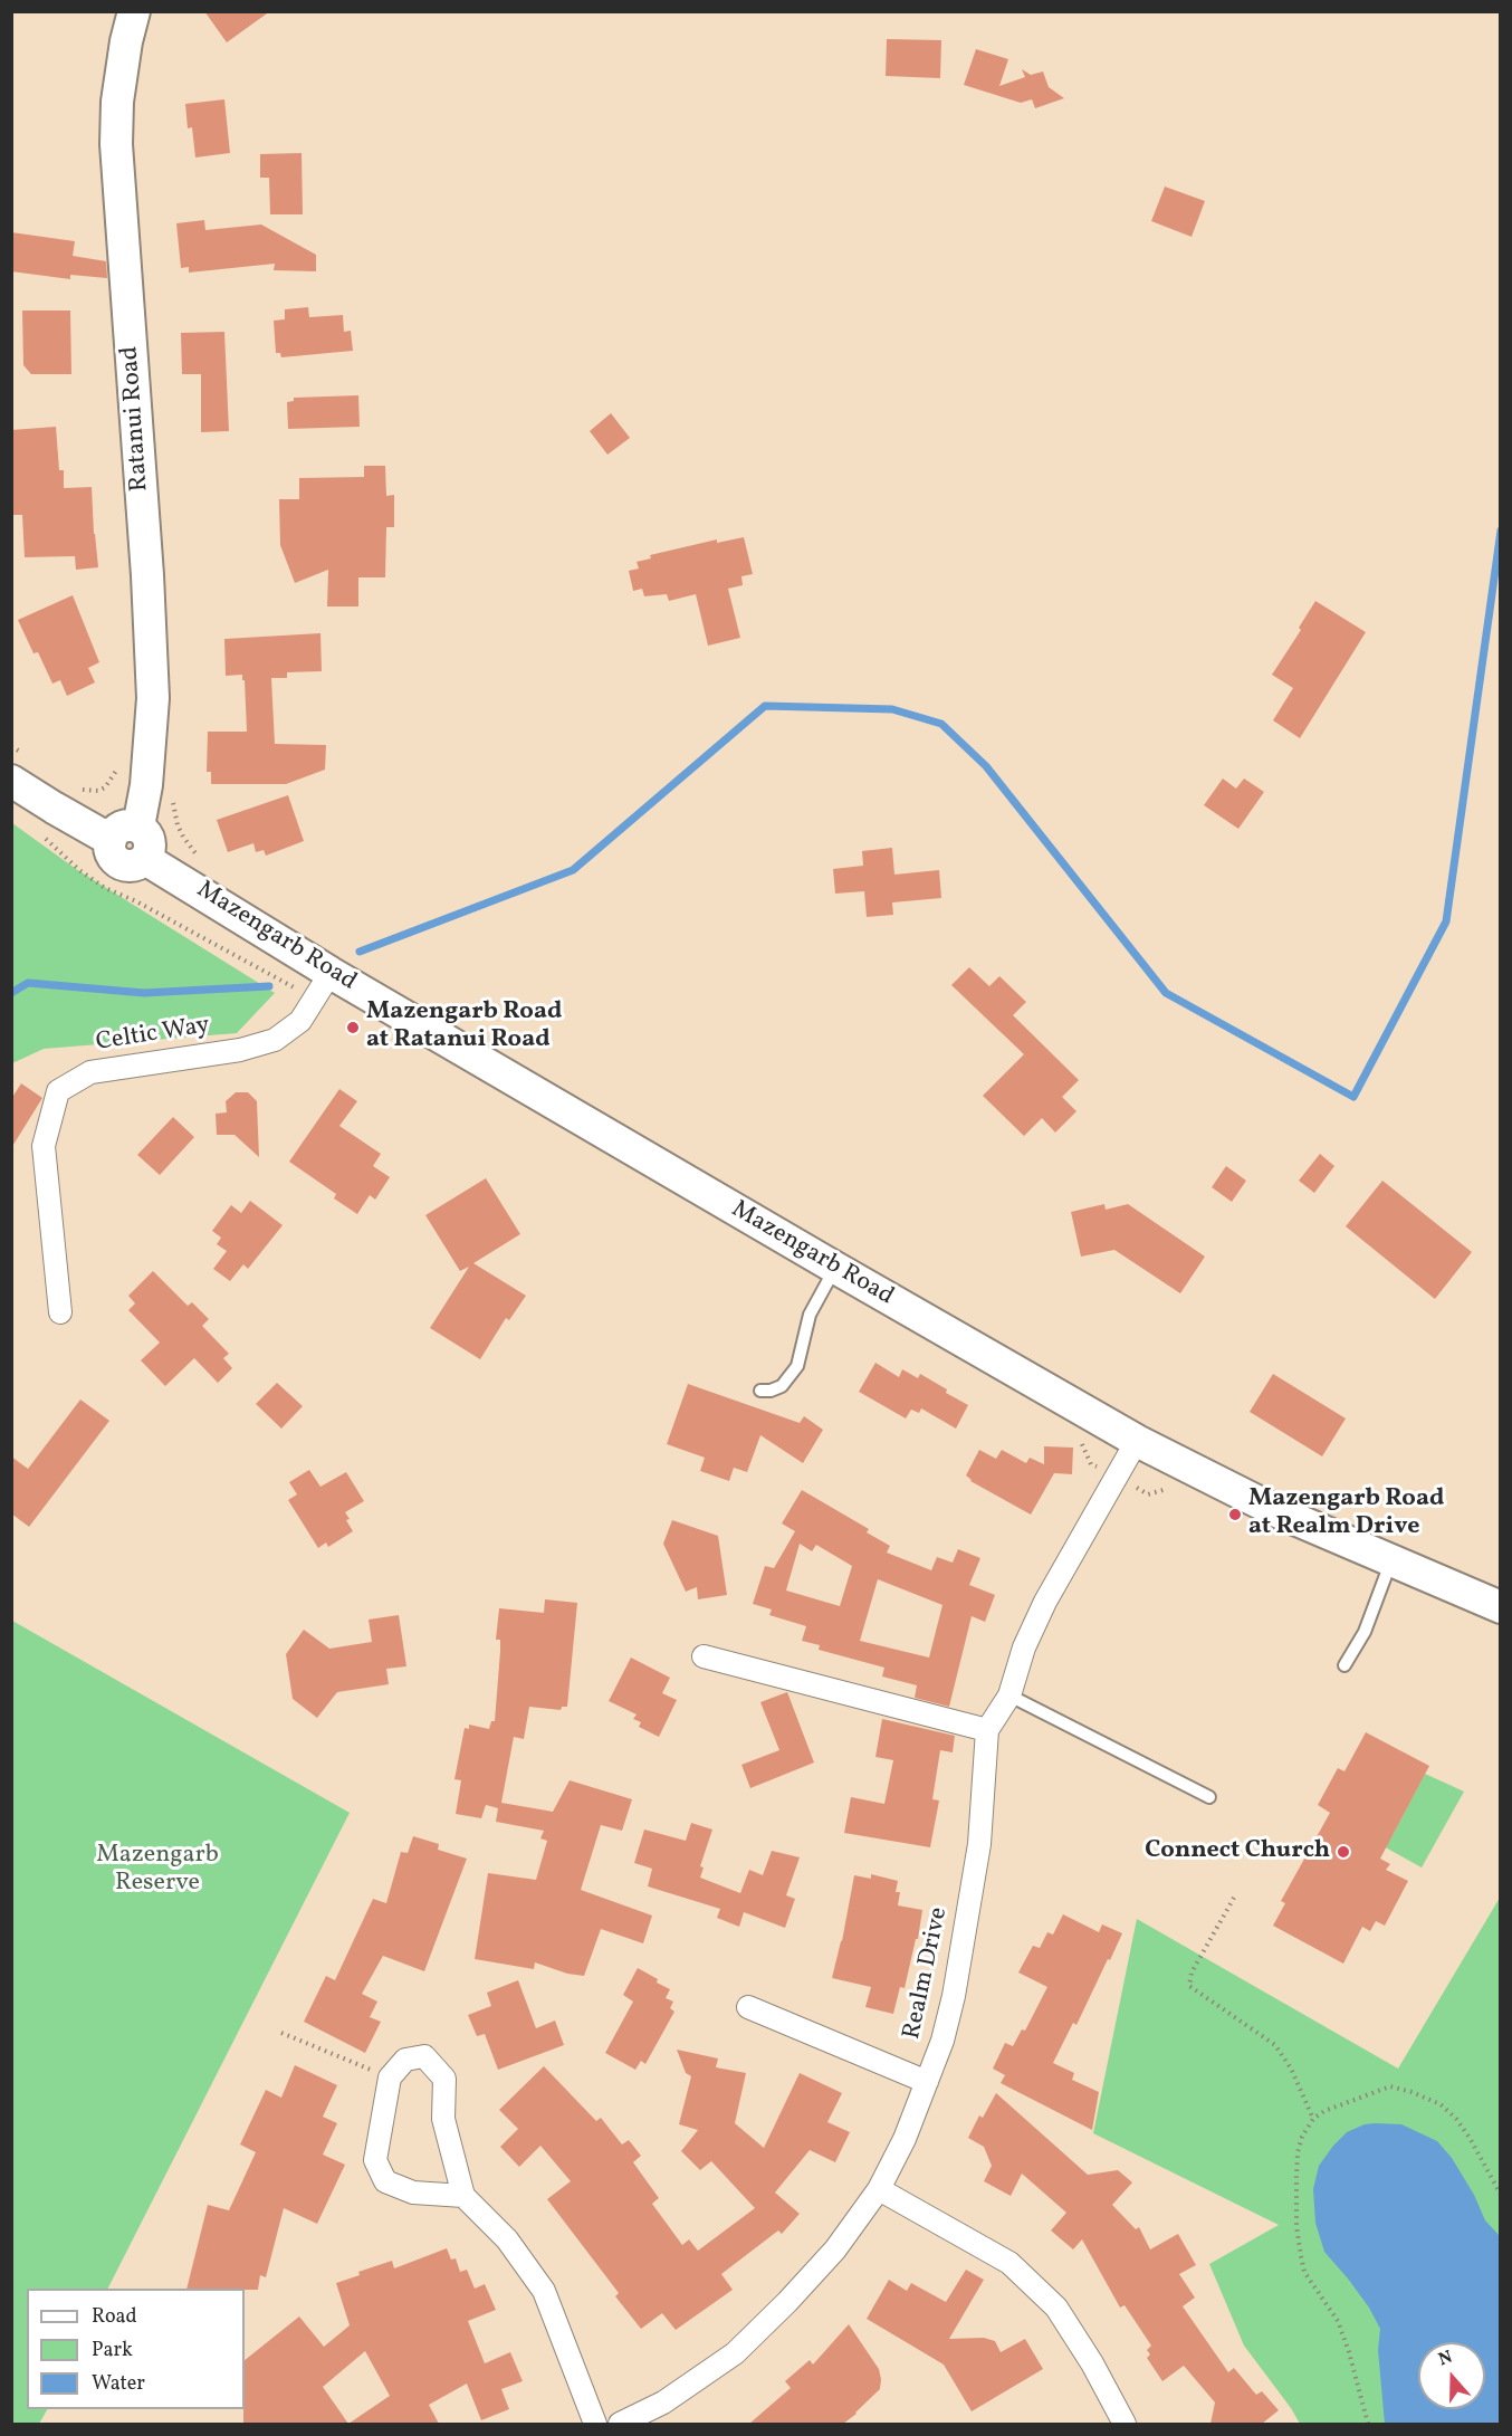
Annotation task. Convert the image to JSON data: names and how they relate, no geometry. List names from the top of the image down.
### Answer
{
  "streets": {
    "main road": ["Ratanui Road", "Mazengarb Road"],
    "street": ["Celtic Way", "Realm Drive"]
  },
  "crossings": [
    ["Ratanui Road", "Mazengarb Road"],
    ["Mazengarb Road", "Celtic Way"],
    ["Mazengarb Road", "Realm Drive"]
  ],
  "parks": ["Mazengarb Reserve"],
  "places": ["Mazengarb Road at Ratanui Road", "Mazengarb Road at Realm Drive", "Connect Church"],
  "legend": ["Road", "Park", "Water"],
  "north": "top"
}
